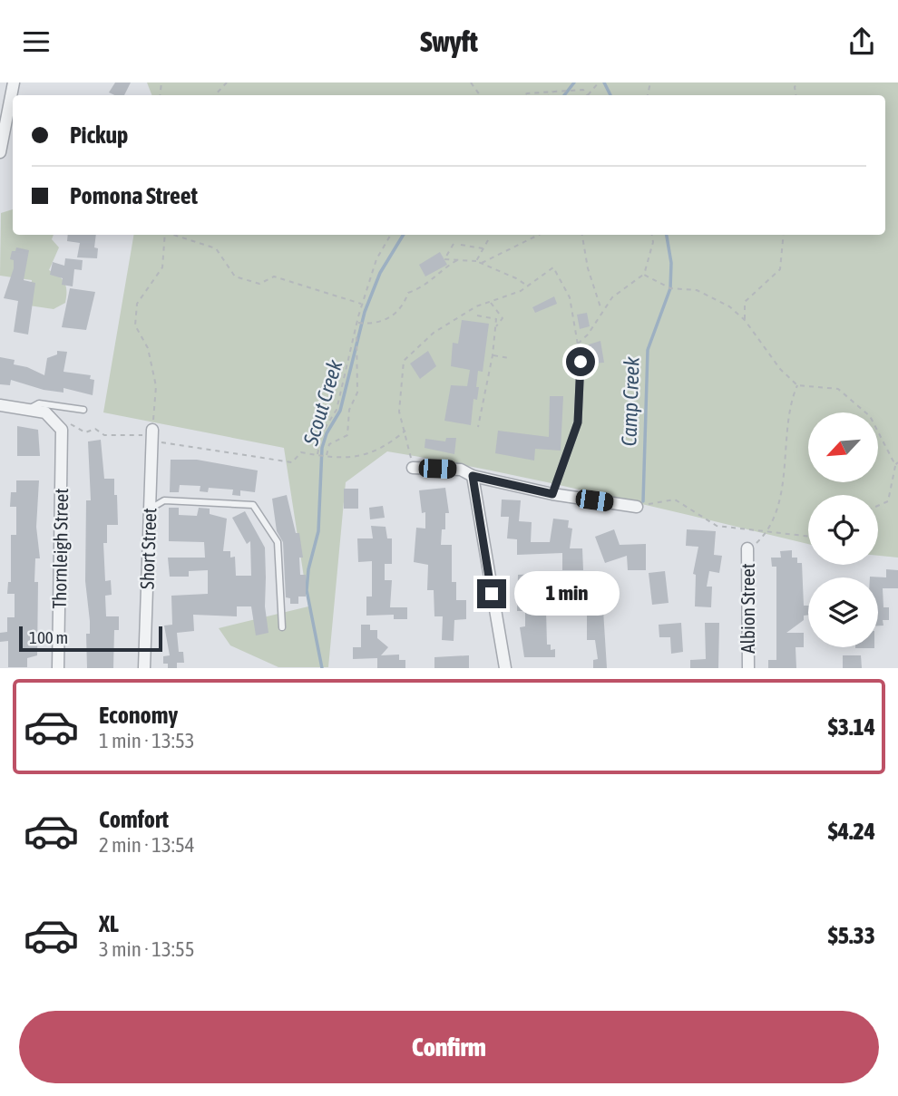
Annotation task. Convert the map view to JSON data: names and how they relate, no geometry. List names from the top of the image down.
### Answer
{
  "streets": {
    "street": ["Thornleigh Street", "Short Street", "Albion Street"]
  },
  "water": ["Camp Creek", "Scout Creek"],
  "scale_bar": "100 m",
  "north": "bottom left",
  "page": {
    "header": "Swyft",
    "banner": ["Pickup", "Pomona Street"],
    "bubble": "1 min",
    "scale": "100 m",
    "list": [
      {
        "name": "Economy",
        "note": "1 min · 13:53",
        "value": "$3.14"
      },
      {
        "name": "Comfort",
        "note": "2 min · 13:54",
        "value": "$4.24"
      },
      {
        "name": "XL",
        "note": "3 min · 13:55",
        "value": "$5.33"
      }
    ],
    "buttons": "Confirm"
  }
}
